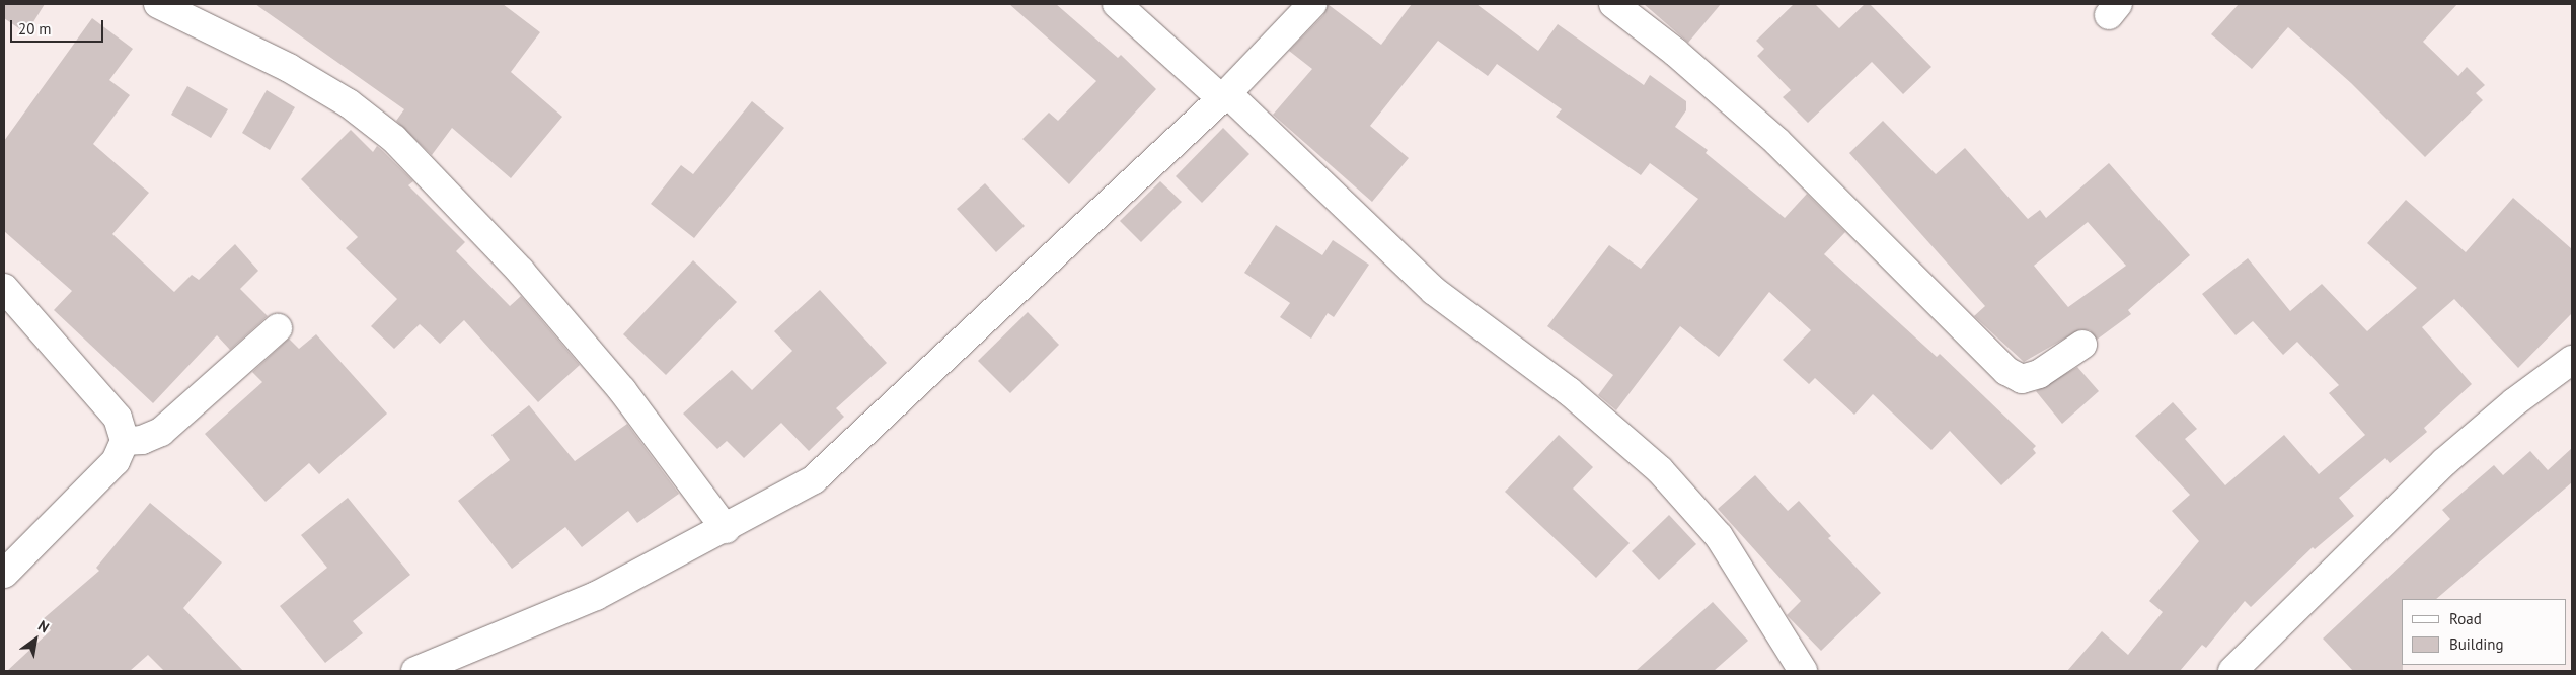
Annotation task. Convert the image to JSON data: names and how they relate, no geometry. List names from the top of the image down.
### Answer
{
  "legend": ["Road", "Building"],
  "scale_bar": "20 m",
  "north": "top right"
}
